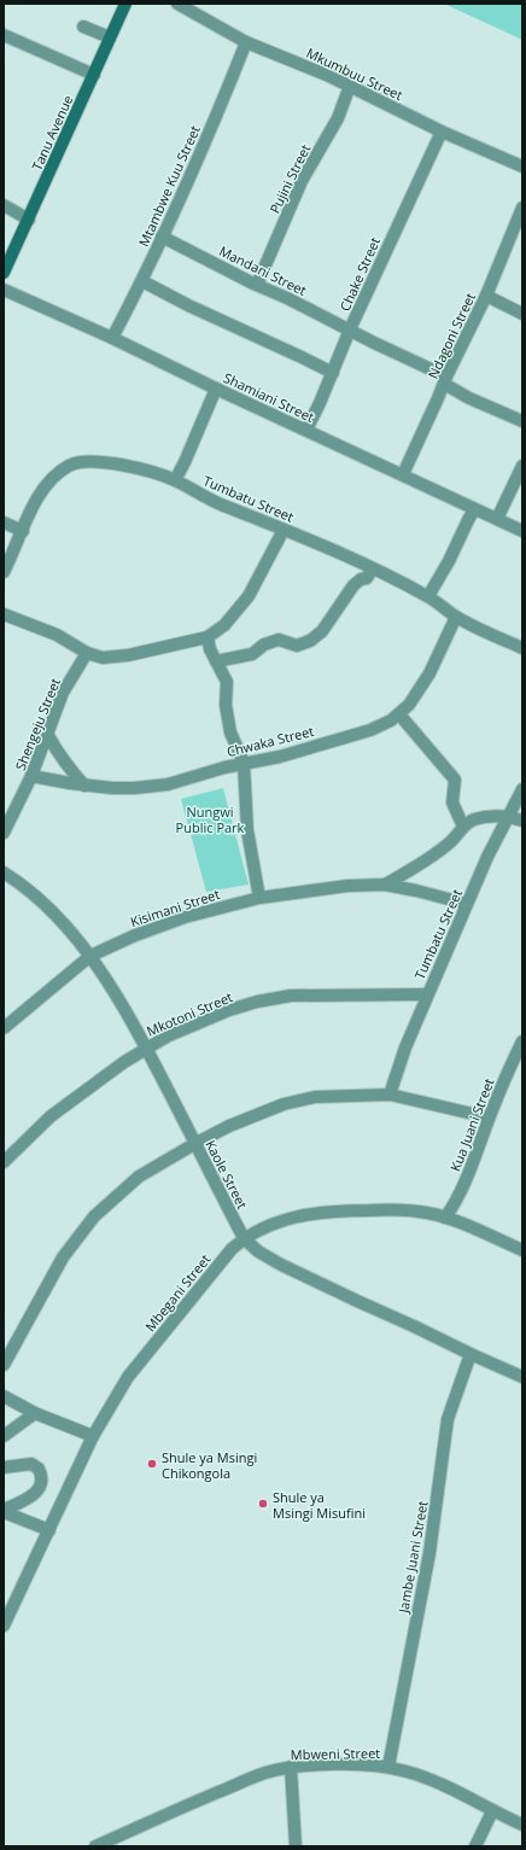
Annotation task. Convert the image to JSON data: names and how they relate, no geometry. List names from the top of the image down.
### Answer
{
  "streets": {
    "street": [
      "Mkumbuu Street",
      "Tanu Avenue",
      "Pujini Street",
      "Mtambwe Kuu Street",
      "Mandani Street",
      "Chake Street",
      "Ndagoni Street",
      "Shamiani Street",
      "Tumbatu Street",
      "Shengeju Street",
      "Chwaka Street",
      "Kisimani Street",
      "Mkotoni Street",
      "Kua Juani Street",
      "Kaole Street",
      "Mbegani Street",
      "Jambe Juani Street",
      "Mbweni Street"
    ]
  },
  "crossings": [
    ["Mkumbuu Street", "Pujini Street"],
    ["Mkumbuu Street", "Mtambwe Kuu Street"],
    ["Mkumbuu Street", "Chake Street"],
    ["Pujini Street", "Mandani Street"],
    ["Mtambwe Kuu Street", "Mandani Street"],
    ["Mtambwe Kuu Street", "Shamiani Street"],
    ["Mandani Street", "Chake Street"],
    ["Mandani Street", "Ndagoni Street"],
    ["Chake Street", "Shamiani Street"],
    ["Ndagoni Street", "Shamiani Street"],
    ["Tumbatu Street", "Chwaka Street"],
    ["Tumbatu Street", "Kisimani Street"],
    ["Tumbatu Street", "Mkotoni Street"],
    ["Shengeju Street", "Chwaka Street"],
    ["Kisimani Street", "Kaole Street"],
    ["Mkotoni Street", "Kaole Street"],
    ["Kua Juani Street", "Mbegani Street"],
    ["Kaole Street", "Mbegani Street"],
    ["Kaole Street", "Jambe Juani Street"],
    ["Jambe Juani Street", "Mbweni Street"]
  ],
  "parks": ["Nungwi Public Park"],
  "places": ["Shule ya Msingi Chikongola", "Shule ya Msingi Misufini"]
}
